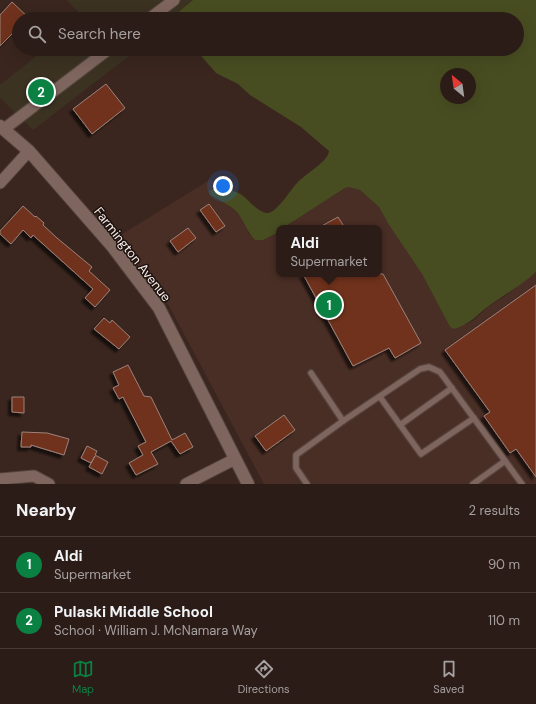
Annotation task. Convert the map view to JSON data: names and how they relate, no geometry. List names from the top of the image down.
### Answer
{
  "streets": {
    "main road": ["Farmington Avenue"]
  },
  "north": "top left",
  "page": {
    "search": "Search here",
    "pins": ["2", "1"],
    "popup": ["Aldi", "Supermarket"],
    "heading": ["Nearby", "2 results"],
    "list": [
      {
        "mark": "1",
        "name": "Aldi",
        "note": "Supermarket",
        "value": "90 m"
      },
      {
        "mark": "2",
        "name": "Pulaski Middle School",
        "note": "School · William J. McNamara Way",
        "value": "110 m"
      }
    ],
    "nav": ["Map", "Directions", "Saved"]
  }
}
